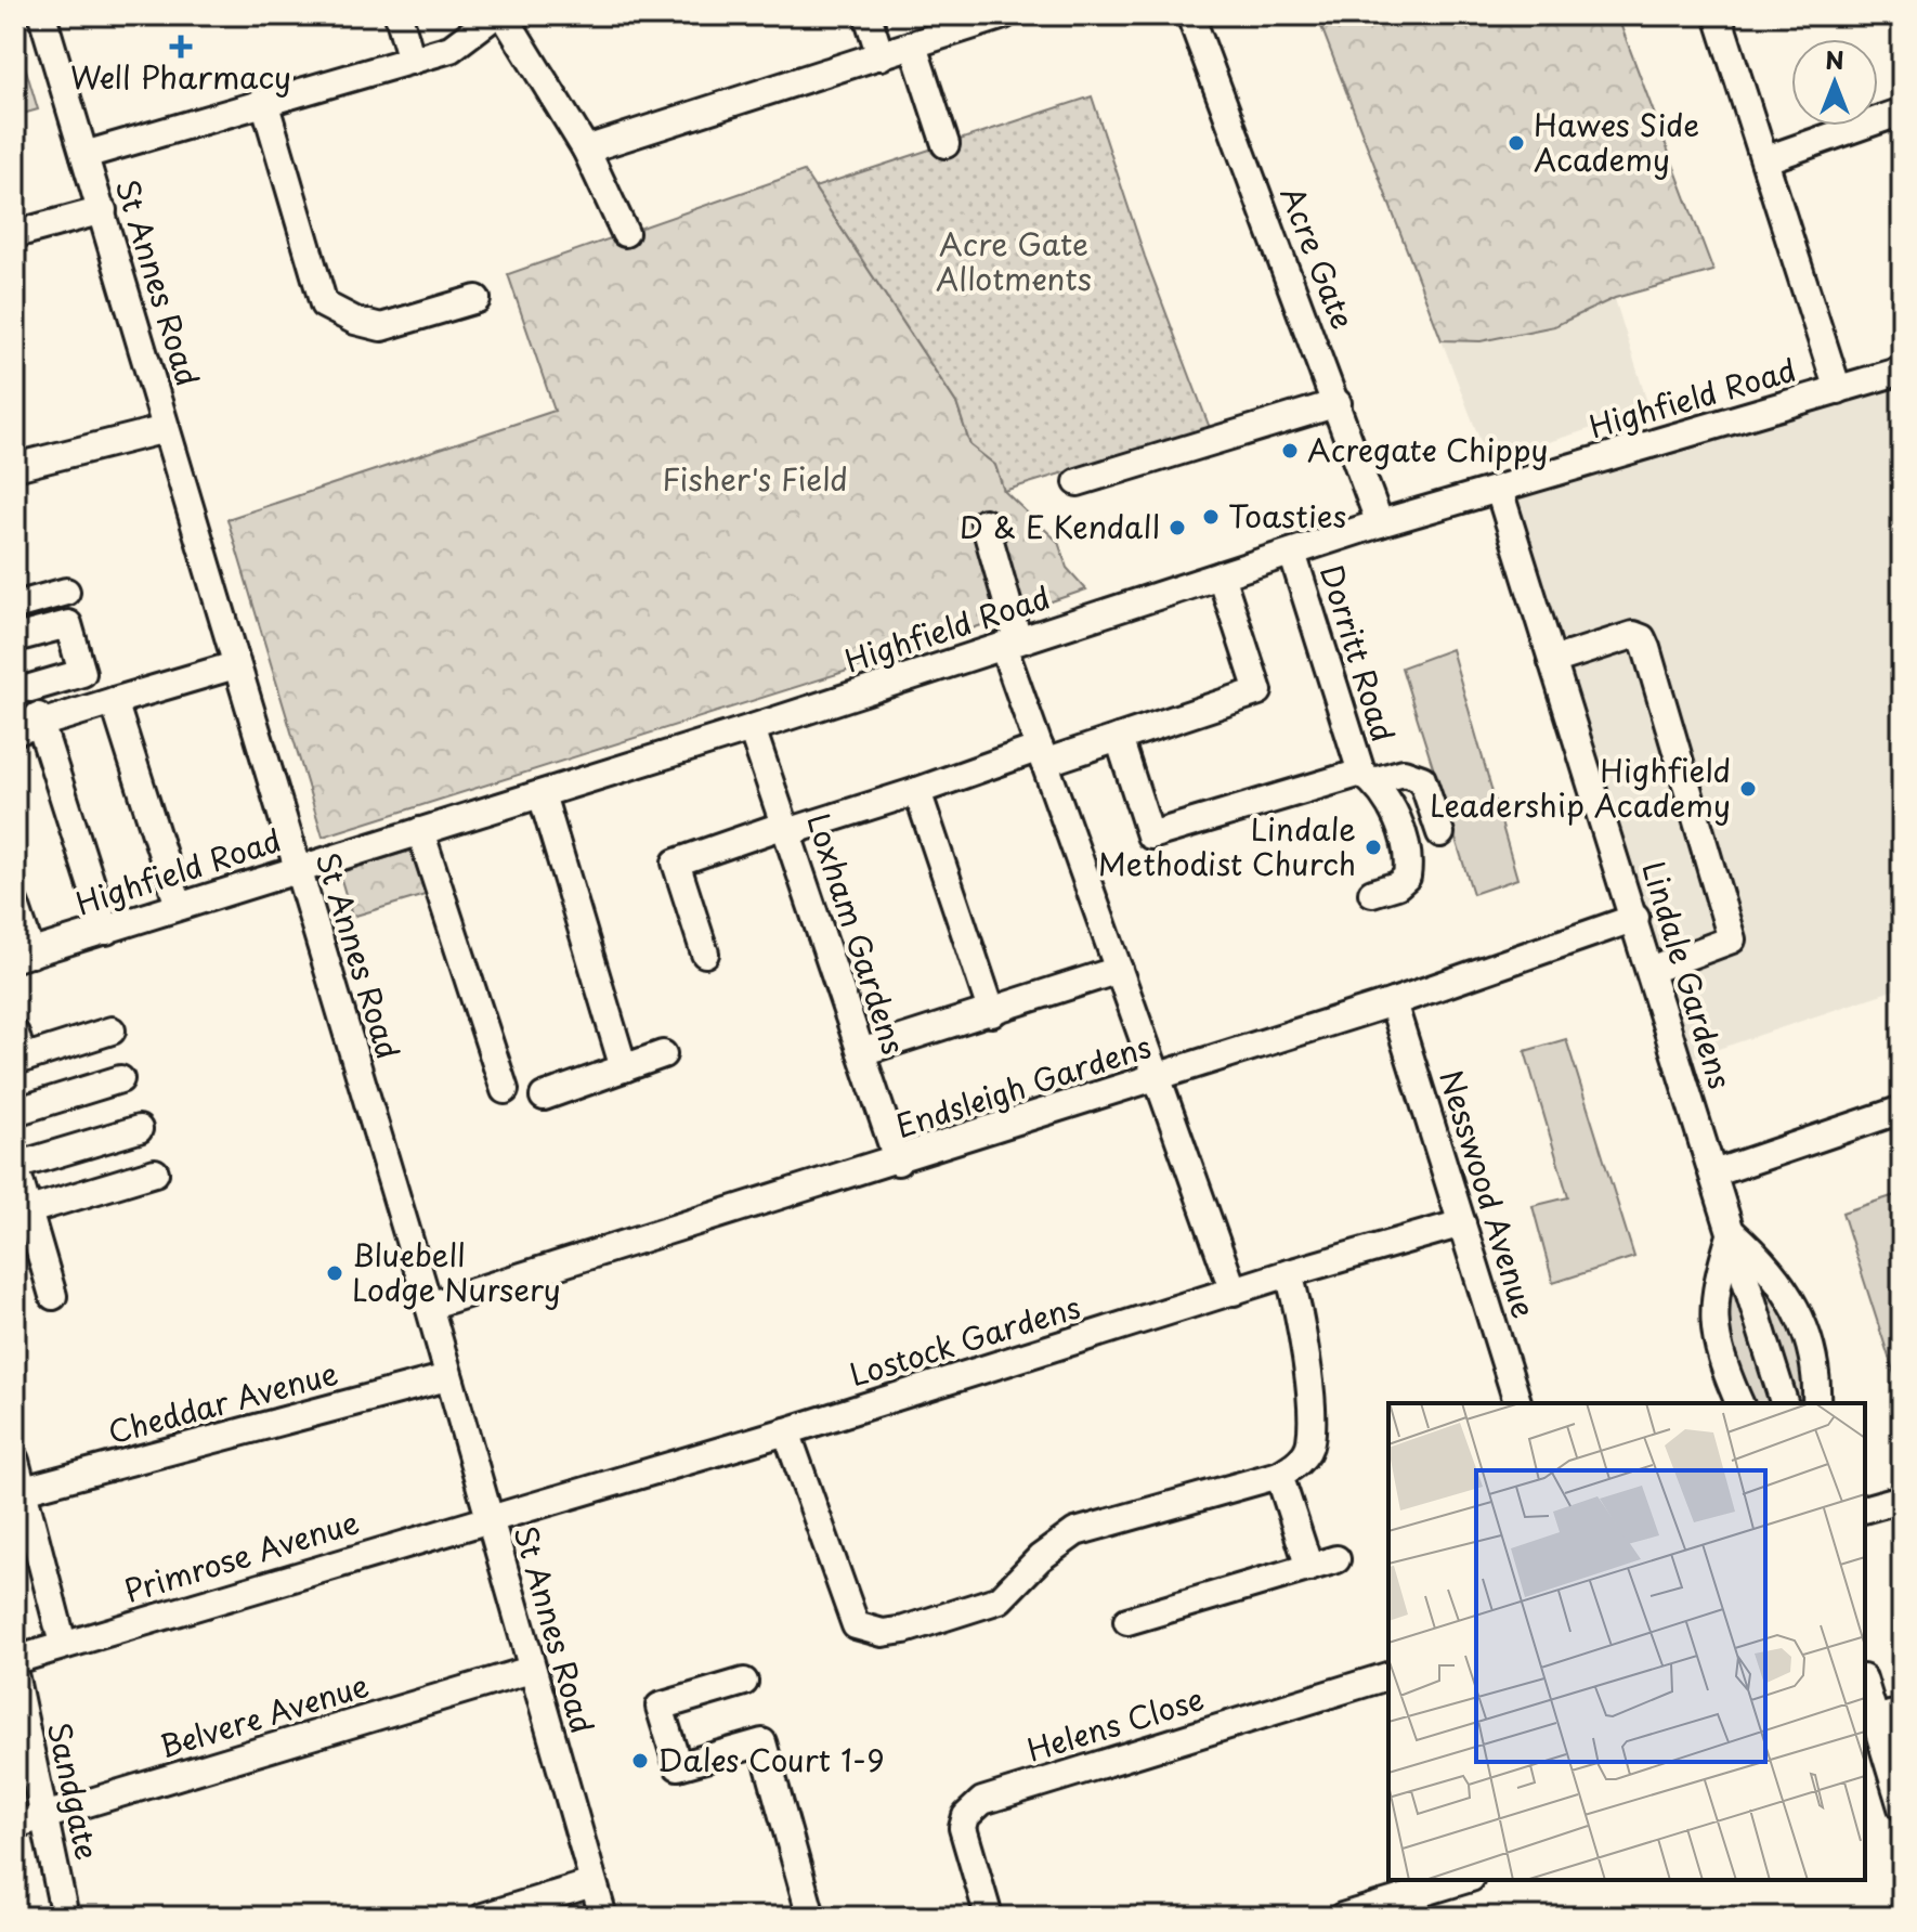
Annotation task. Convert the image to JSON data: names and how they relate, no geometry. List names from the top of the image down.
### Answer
{
  "streets": {
    "street": [
      "Acre Gate",
      "St Annes Road",
      "Highfield Road",
      "Dorritt Road",
      "Loxham Gardens",
      "Lindale Gardens",
      "Endsleigh Gardens",
      "Nesswood Avenue",
      "Lostock Gardens",
      "Cheddar Avenue",
      "Primrose Avenue",
      "Belvere Avenue",
      "Helens Close",
      "Sandgate"
    ]
  },
  "crossings": [
    ["Acre Gate", "Highfield Road"],
    ["St Annes Road", "Highfield Road"],
    ["St Annes Road", "Endsleigh Gardens"],
    ["St Annes Road", "Lostock Gardens"],
    ["St Annes Road", "Cheddar Avenue"],
    ["St Annes Road", "Primrose Avenue"],
    ["St Annes Road", "Belvere Avenue"],
    ["Highfield Road", "Dorritt Road"],
    ["Highfield Road", "Loxham Gardens"],
    ["Highfield Road", "Lindale Gardens"],
    ["Loxham Gardens", "Endsleigh Gardens"],
    ["Lindale Gardens", "Endsleigh Gardens"],
    ["Endsleigh Gardens", "Nesswood Avenue"],
    ["Nesswood Avenue", "Lostock Gardens"],
    ["Lostock Gardens", "Primrose Avenue"],
    ["Belvere Avenue", "Sandgate"]
  ],
  "parks": ["Acre Gate Allotments", "Fisher's Field"],
  "places": {
    "health": ["Well Pharmacy"],
    "other": [
      "Hawes Side Academy",
      "Acregate Chippy",
      "Toasties",
      "D & E Kendall",
      "Highfield Leadership Academy",
      "Lindale Methodist Church",
      "Bluebell Lodge Nursery",
      "Dales Court 1-9"
    ]
  },
  "north": "top"
}
